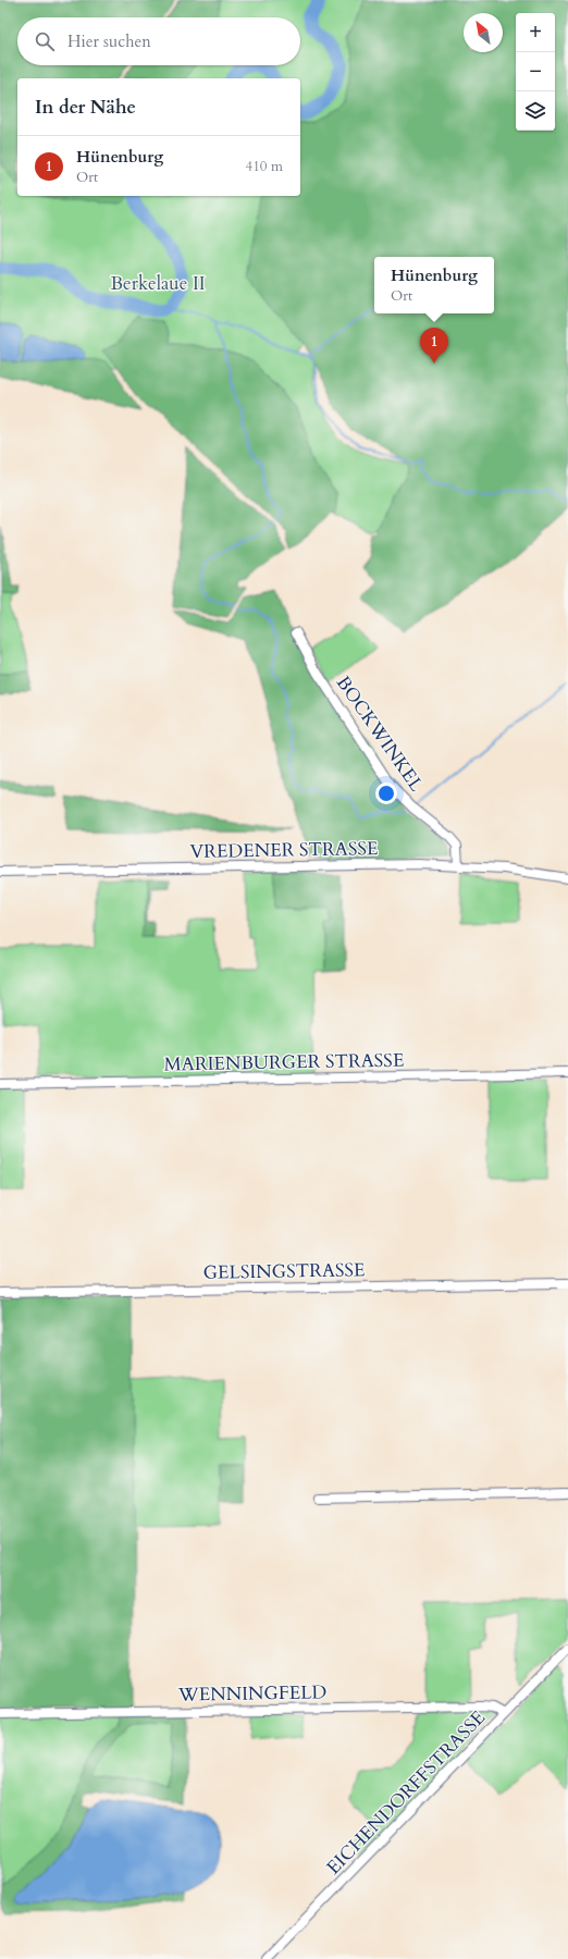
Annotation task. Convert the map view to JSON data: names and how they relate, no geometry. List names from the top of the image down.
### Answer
{
  "streets": {
    "street": [
      "BOCKWINKEL",
      "VREDENER STRASSE",
      "MARIENBURGER STRASSE",
      "GELSINGSTRASSE",
      "WENNINGFELD",
      "EICHENDORFFSTRASSE"
    ]
  },
  "crossings": [
    ["BOCKWINKEL", "VREDENER STRASSE"],
    ["WENNINGFELD", "EICHENDORFFSTRASSE"]
  ],
  "parks": ["Berkelaue II"],
  "north": "top left",
  "page": {
    "map_buttons": ["+", "−"],
    "search": "Hier suchen",
    "heading": "In der Nähe",
    "list": [
      {
        "mark": "1",
        "name": "Hünenburg",
        "note": "Ort",
        "value": "410 m"
      }
    ],
    "popup": ["Hünenburg", "Ort"],
    "pins": "1"
  }
}
